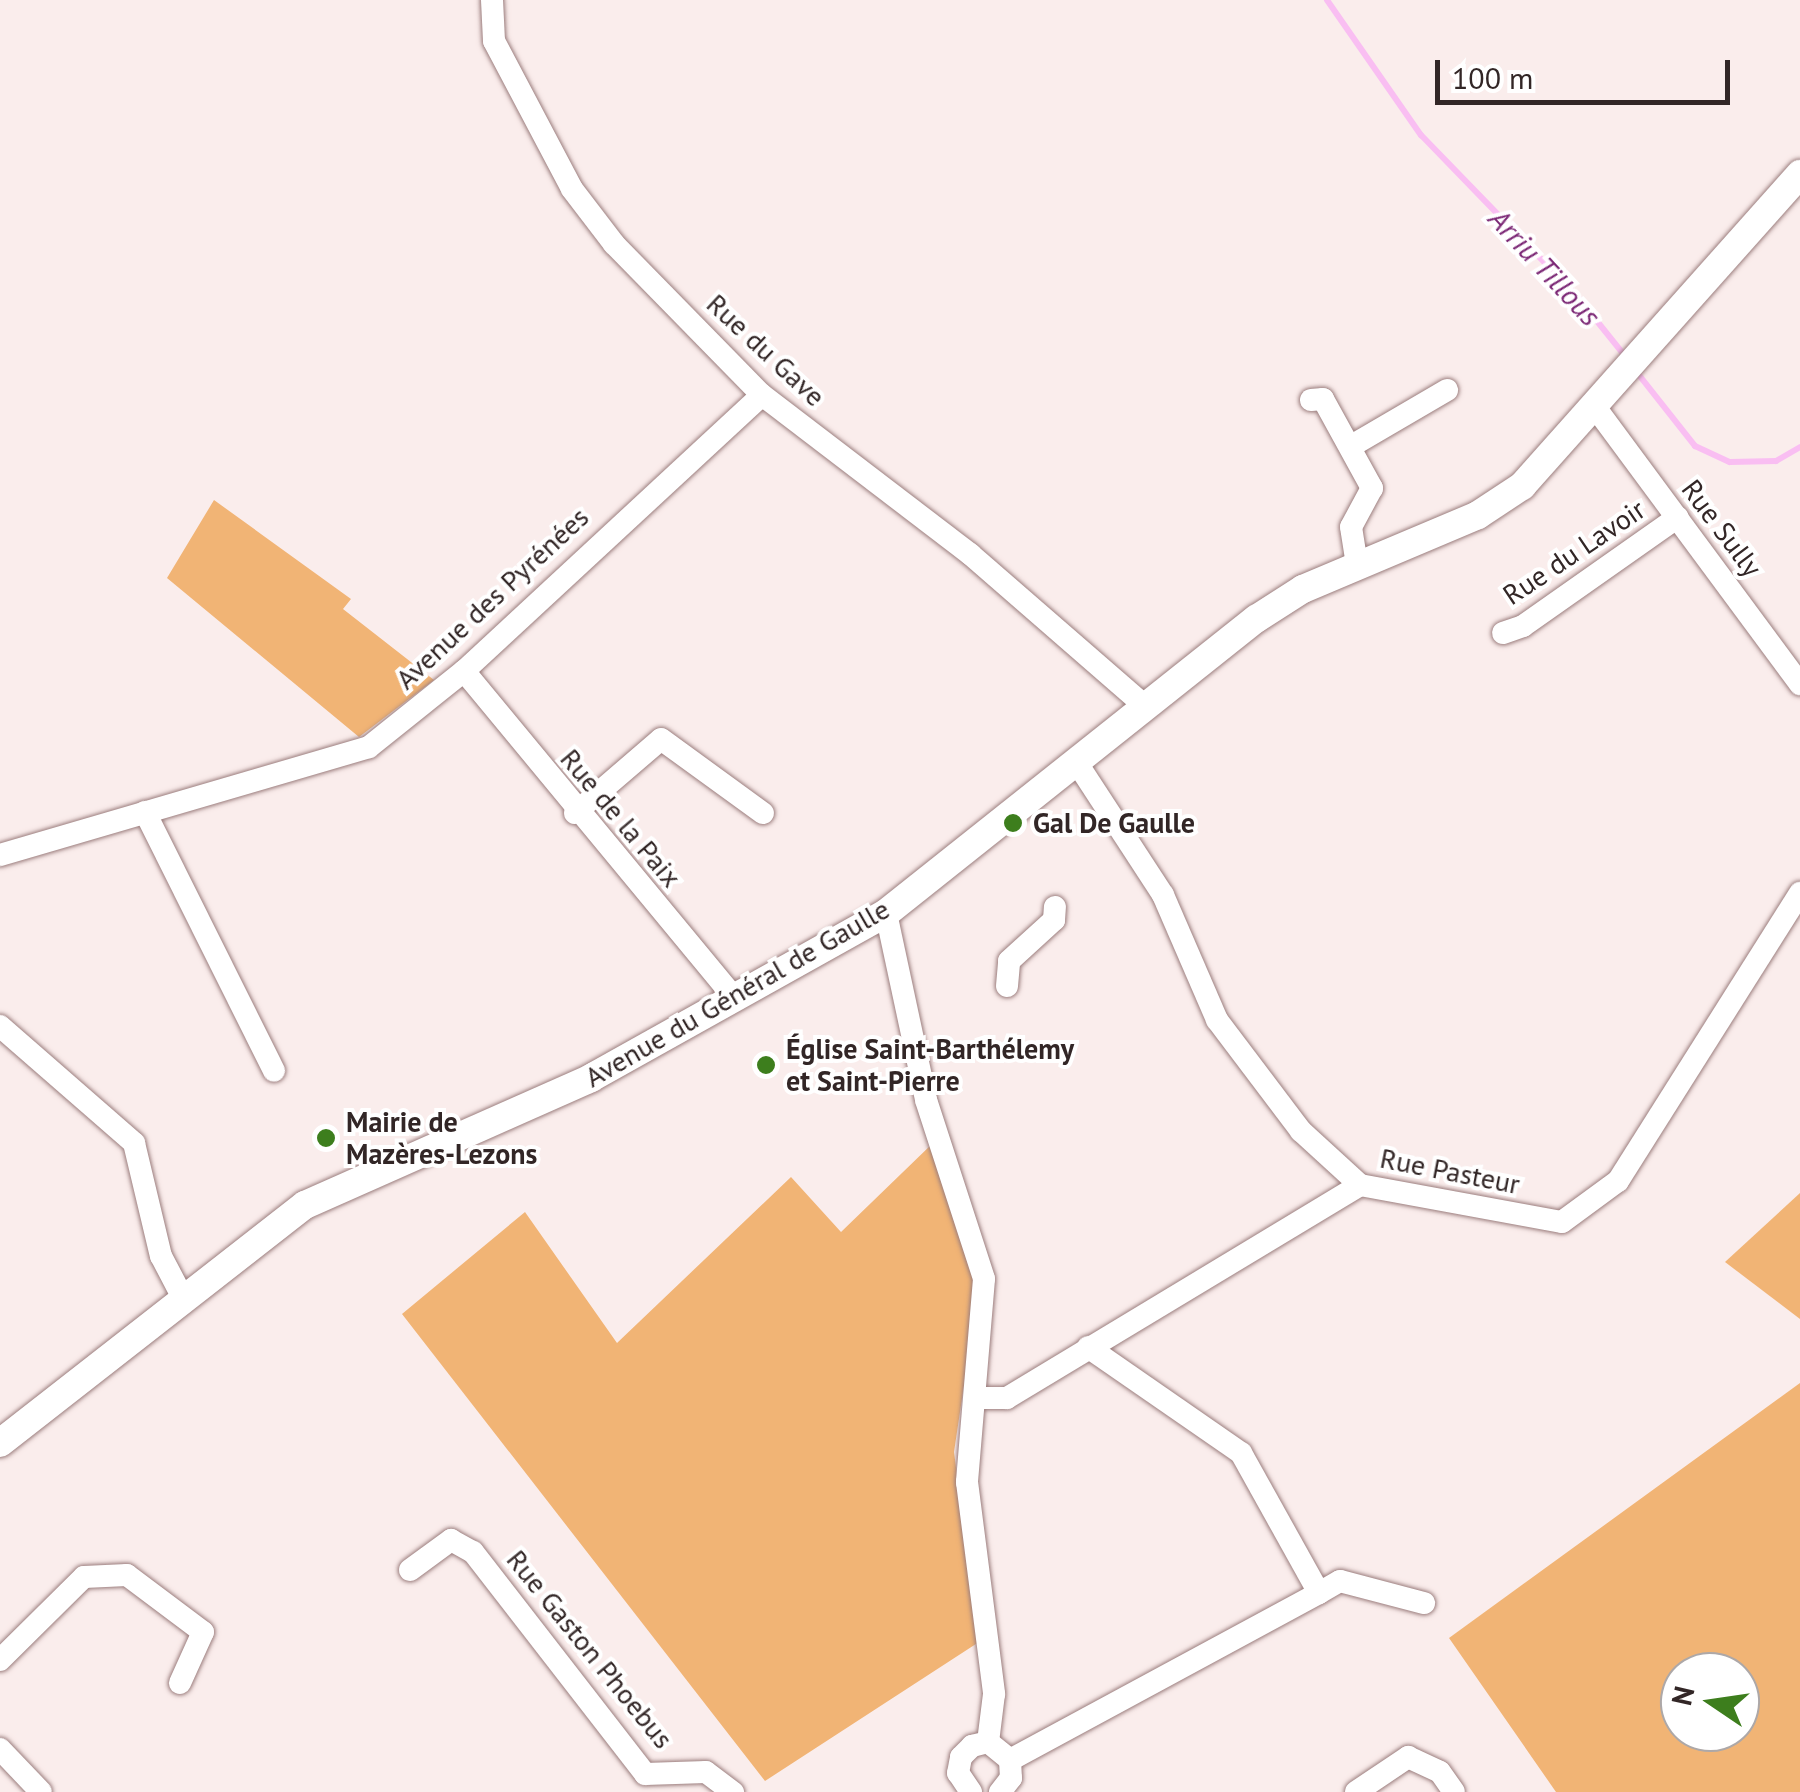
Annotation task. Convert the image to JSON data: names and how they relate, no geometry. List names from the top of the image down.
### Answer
{
  "streets": {
    "main road": ["Avenue du Général de Gaulle"],
    "street": [
      "Rue du Gave",
      "Rue Sully",
      "Rue du Lavoir",
      "Avenue des Pyrénées",
      "Rue de la Paix",
      "Rue Pasteur",
      "Rue Gaston Phoebus"
    ]
  },
  "crossings": [
    ["Rue du Gave", "Avenue des Pyrénées"],
    ["Rue du Gave", "Avenue du Général de Gaulle"],
    ["Rue Sully", "Rue du Lavoir"],
    ["Rue Sully", "Avenue du Général de Gaulle"],
    ["Avenue des Pyrénées", "Rue de la Paix"],
    ["Rue de la Paix", "Avenue du Général de Gaulle"]
  ],
  "water": ["Arriu Tillous"],
  "places": ["Gal De Gaulle", "Église Saint-Barthélemy et Saint-Pierre", "Mairie de Mazères-Lezons"],
  "scale_bar": "100 m",
  "north": "left"
}
